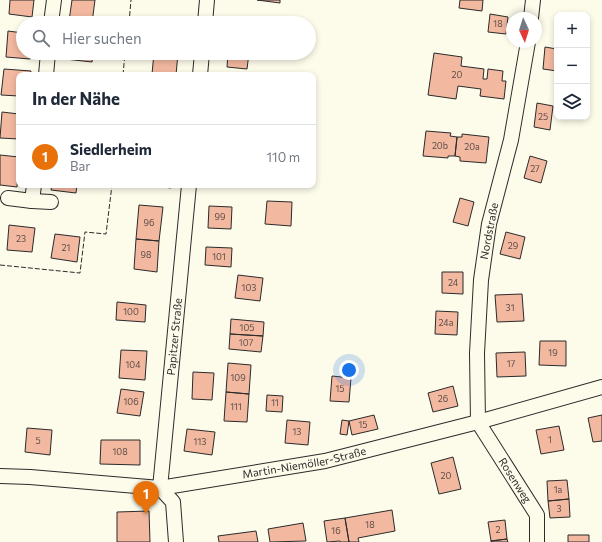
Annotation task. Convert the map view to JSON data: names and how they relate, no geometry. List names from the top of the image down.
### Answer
{
  "streets": {
    "street": [
      "Nordstraße",
      "Papitzer Straße",
      "Martin-Niemöller-Straße",
      "Rosenweg"
    ]
  },
  "crossings": [
    ["Nordstraße", "Martin-Niemöller-Straße"],
    ["Nordstraße", "Rosenweg"],
    ["Papitzer Straße", "Martin-Niemöller-Straße"],
    ["Martin-Niemöller-Straße", "Rosenweg"]
  ],
  "house_numbers": [
    "18",
    "20",
    "25",
    "20b",
    "20a",
    "27",
    "99",
    "96",
    "23",
    "29",
    "21",
    "98",
    "101",
    "24",
    "103",
    "31",
    "100",
    "24a",
    "105",
    "107",
    "19",
    "17",
    "104",
    "109",
    "15",
    "26",
    "106",
    "11",
    "111",
    "15",
    "13",
    "1",
    "5",
    "113",
    "108",
    "20",
    "1a",
    "3",
    "18",
    "2",
    "16"
  ],
  "north": "bottom",
  "page": {
    "map_buttons": ["+", "−"],
    "search": "Hier suchen",
    "heading": "In der Nähe",
    "list": [
      {
        "mark": "1",
        "name": "Siedlerheim",
        "note": "Bar",
        "value": "110 m"
      }
    ],
    "pins": "1"
  }
}
